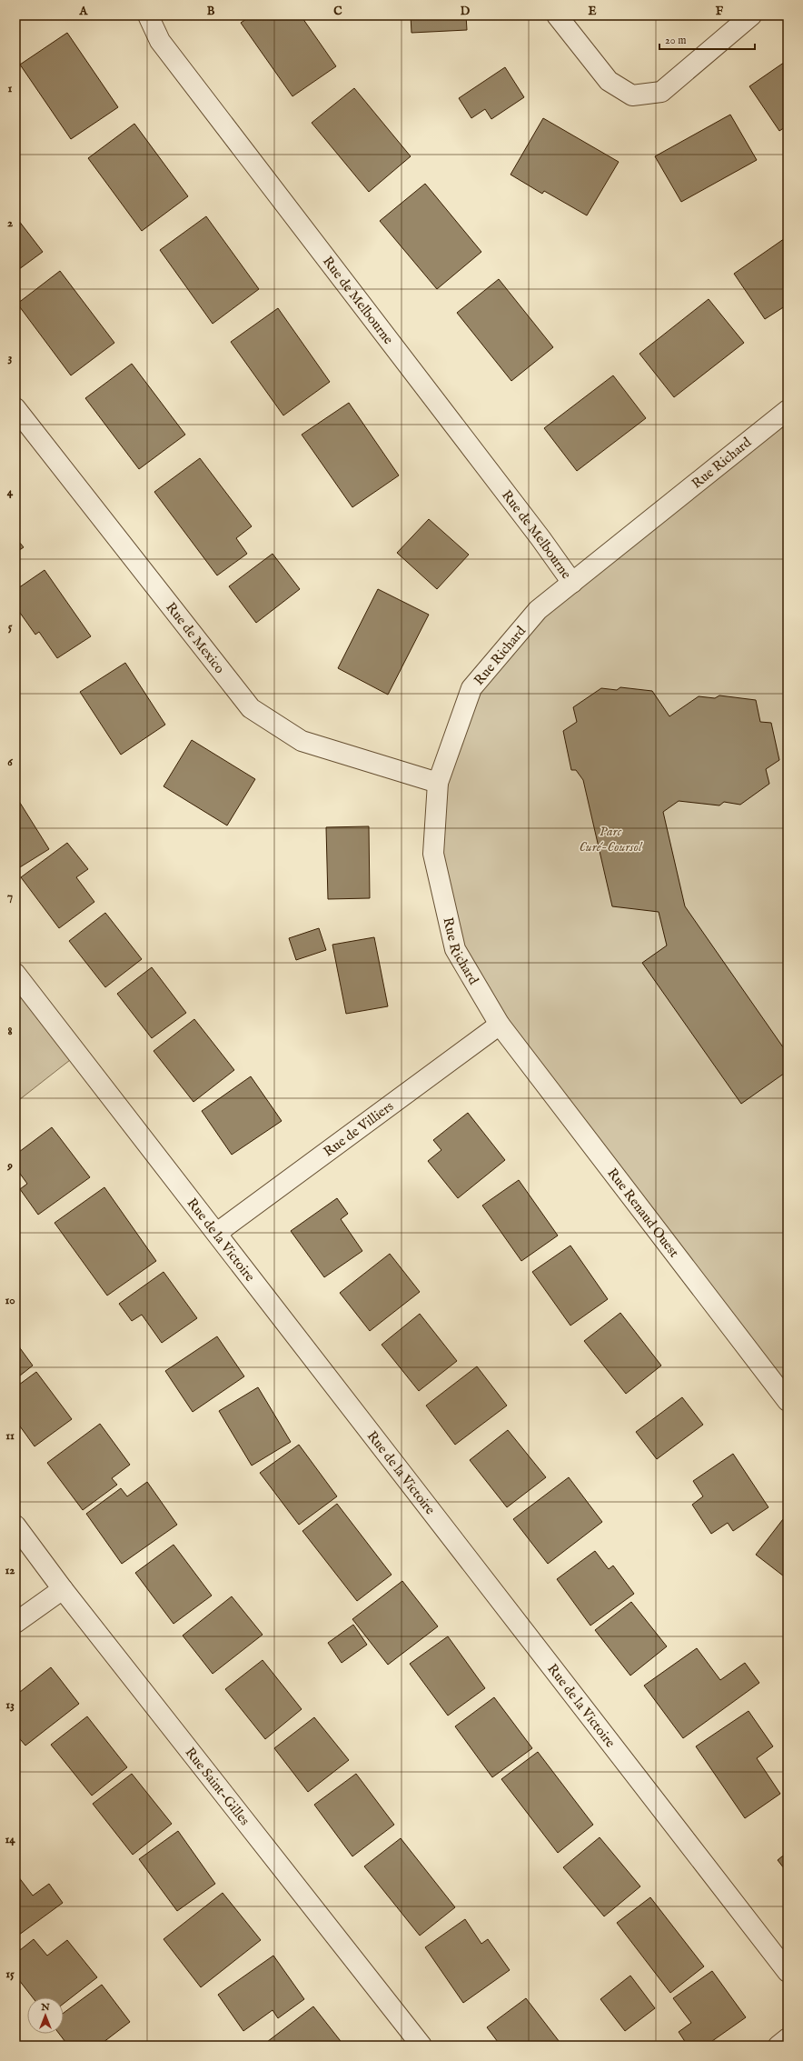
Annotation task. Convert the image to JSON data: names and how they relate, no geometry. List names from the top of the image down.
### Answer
{
  "streets": {
    "street": [
      "Rue de Melbourne",
      "Rue Richard",
      "Rue de Mexico",
      "Rue de Villiers",
      "Rue Renaud Ouest",
      "Rue de la Victoire",
      "Rue Saint-Gilles"
    ]
  },
  "crossings": [
    ["Rue de Melbourne", "Rue Richard"],
    ["Rue Richard", "Rue de Mexico"],
    ["Rue Richard", "Rue de Villiers"],
    ["Rue Richard", "Rue Renaud Ouest"],
    ["Rue de Villiers", "Rue Renaud Ouest"],
    ["Rue de Villiers", "Rue de la Victoire"]
  ],
  "parks": ["Parc Curé-Coursol"],
  "scale_bar": "20 m",
  "north": "top",
  "grid": {
    "columns": [
      "A",
      "B",
      "C",
      "D",
      "E",
      "F"
    ],
    "rows": [
      "1",
      "2",
      "3",
      "4",
      "5",
      "6",
      "7",
      "8",
      "9",
      "10",
      "11",
      "12",
      "13",
      "14",
      "15"
    ]
  }
}
